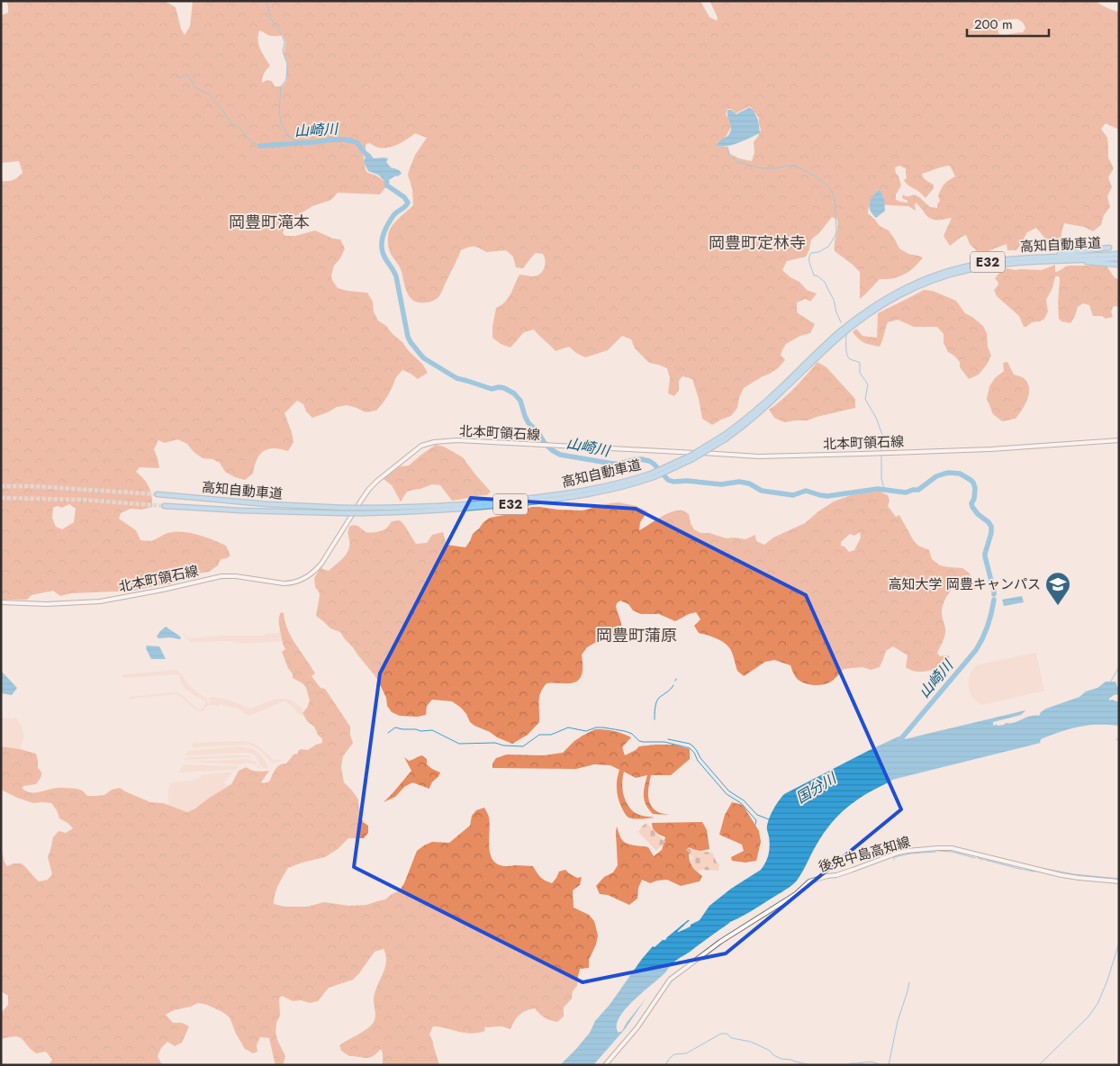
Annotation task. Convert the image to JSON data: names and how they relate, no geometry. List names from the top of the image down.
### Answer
{
  "streets": {
    "highway": ["高知自動車道", "E32"],
    "main road": ["北本町領石線", "後免中島高知線"]
  },
  "districts": ["岡豊町滝本", "岡豊町定林寺", "岡豊町蒲原"],
  "water": ["山崎川", "国分川"],
  "places": {
    "school or university": ["高知大学 岡豊キャンパス"]
  },
  "scale_bar": "200 m"
}
